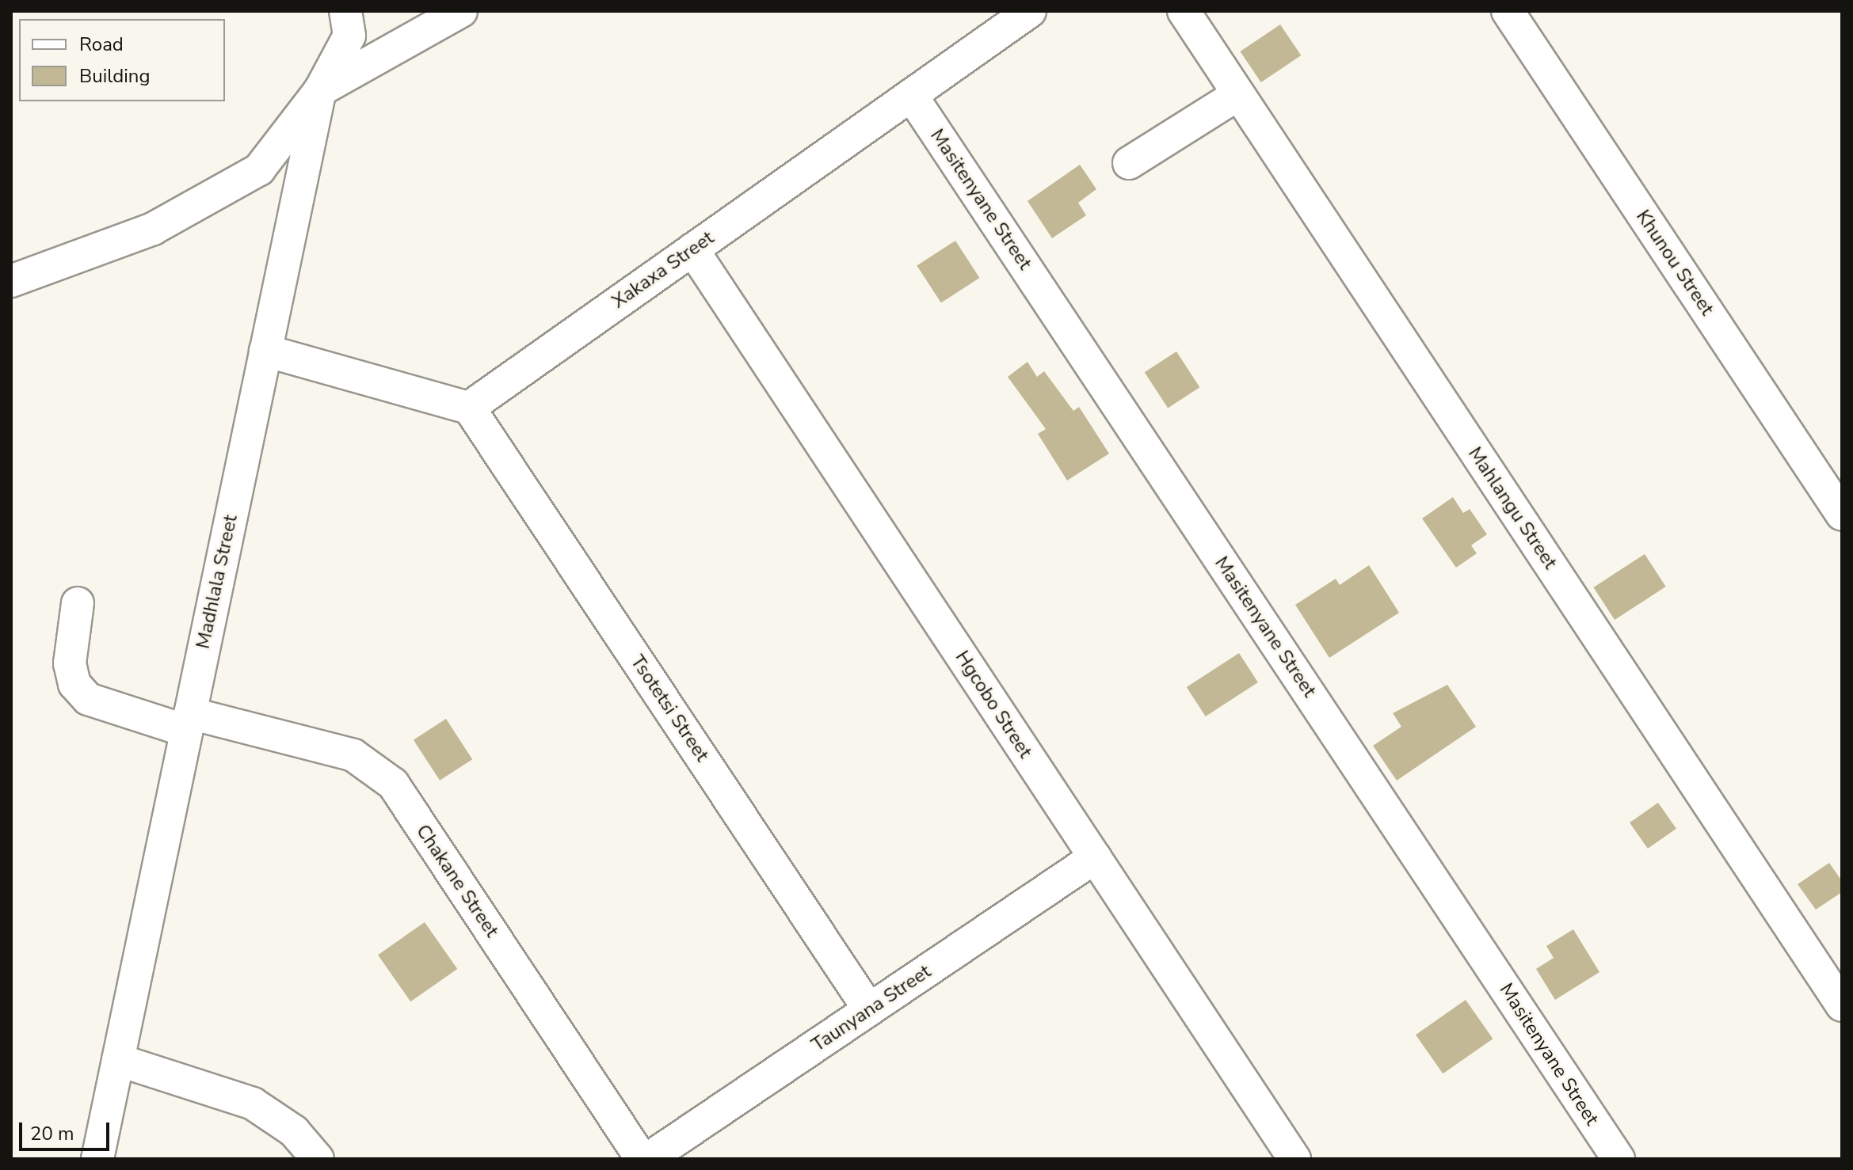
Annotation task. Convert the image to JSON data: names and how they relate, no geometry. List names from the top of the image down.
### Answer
{
  "streets": {
    "street": [
      "Masitenyane Street",
      "Khunou Street",
      "Xakaxa Street",
      "Mahlangu Street",
      "Madhlala Street",
      "Hgcobo Street",
      "Tsotetsi Street",
      "Chakane Street",
      "Taunyana Street"
    ]
  },
  "crossings": [
    ["Masitenyane Street", "Xakaxa Street"],
    ["Xakaxa Street", "Hgcobo Street"],
    ["Xakaxa Street", "Tsotetsi Street"],
    ["Madhlala Street", "Chakane Street"],
    ["Hgcobo Street", "Taunyana Street"],
    ["Tsotetsi Street", "Taunyana Street"]
  ],
  "legend": ["Road", "Building"],
  "scale_bar": "20 m"
}
